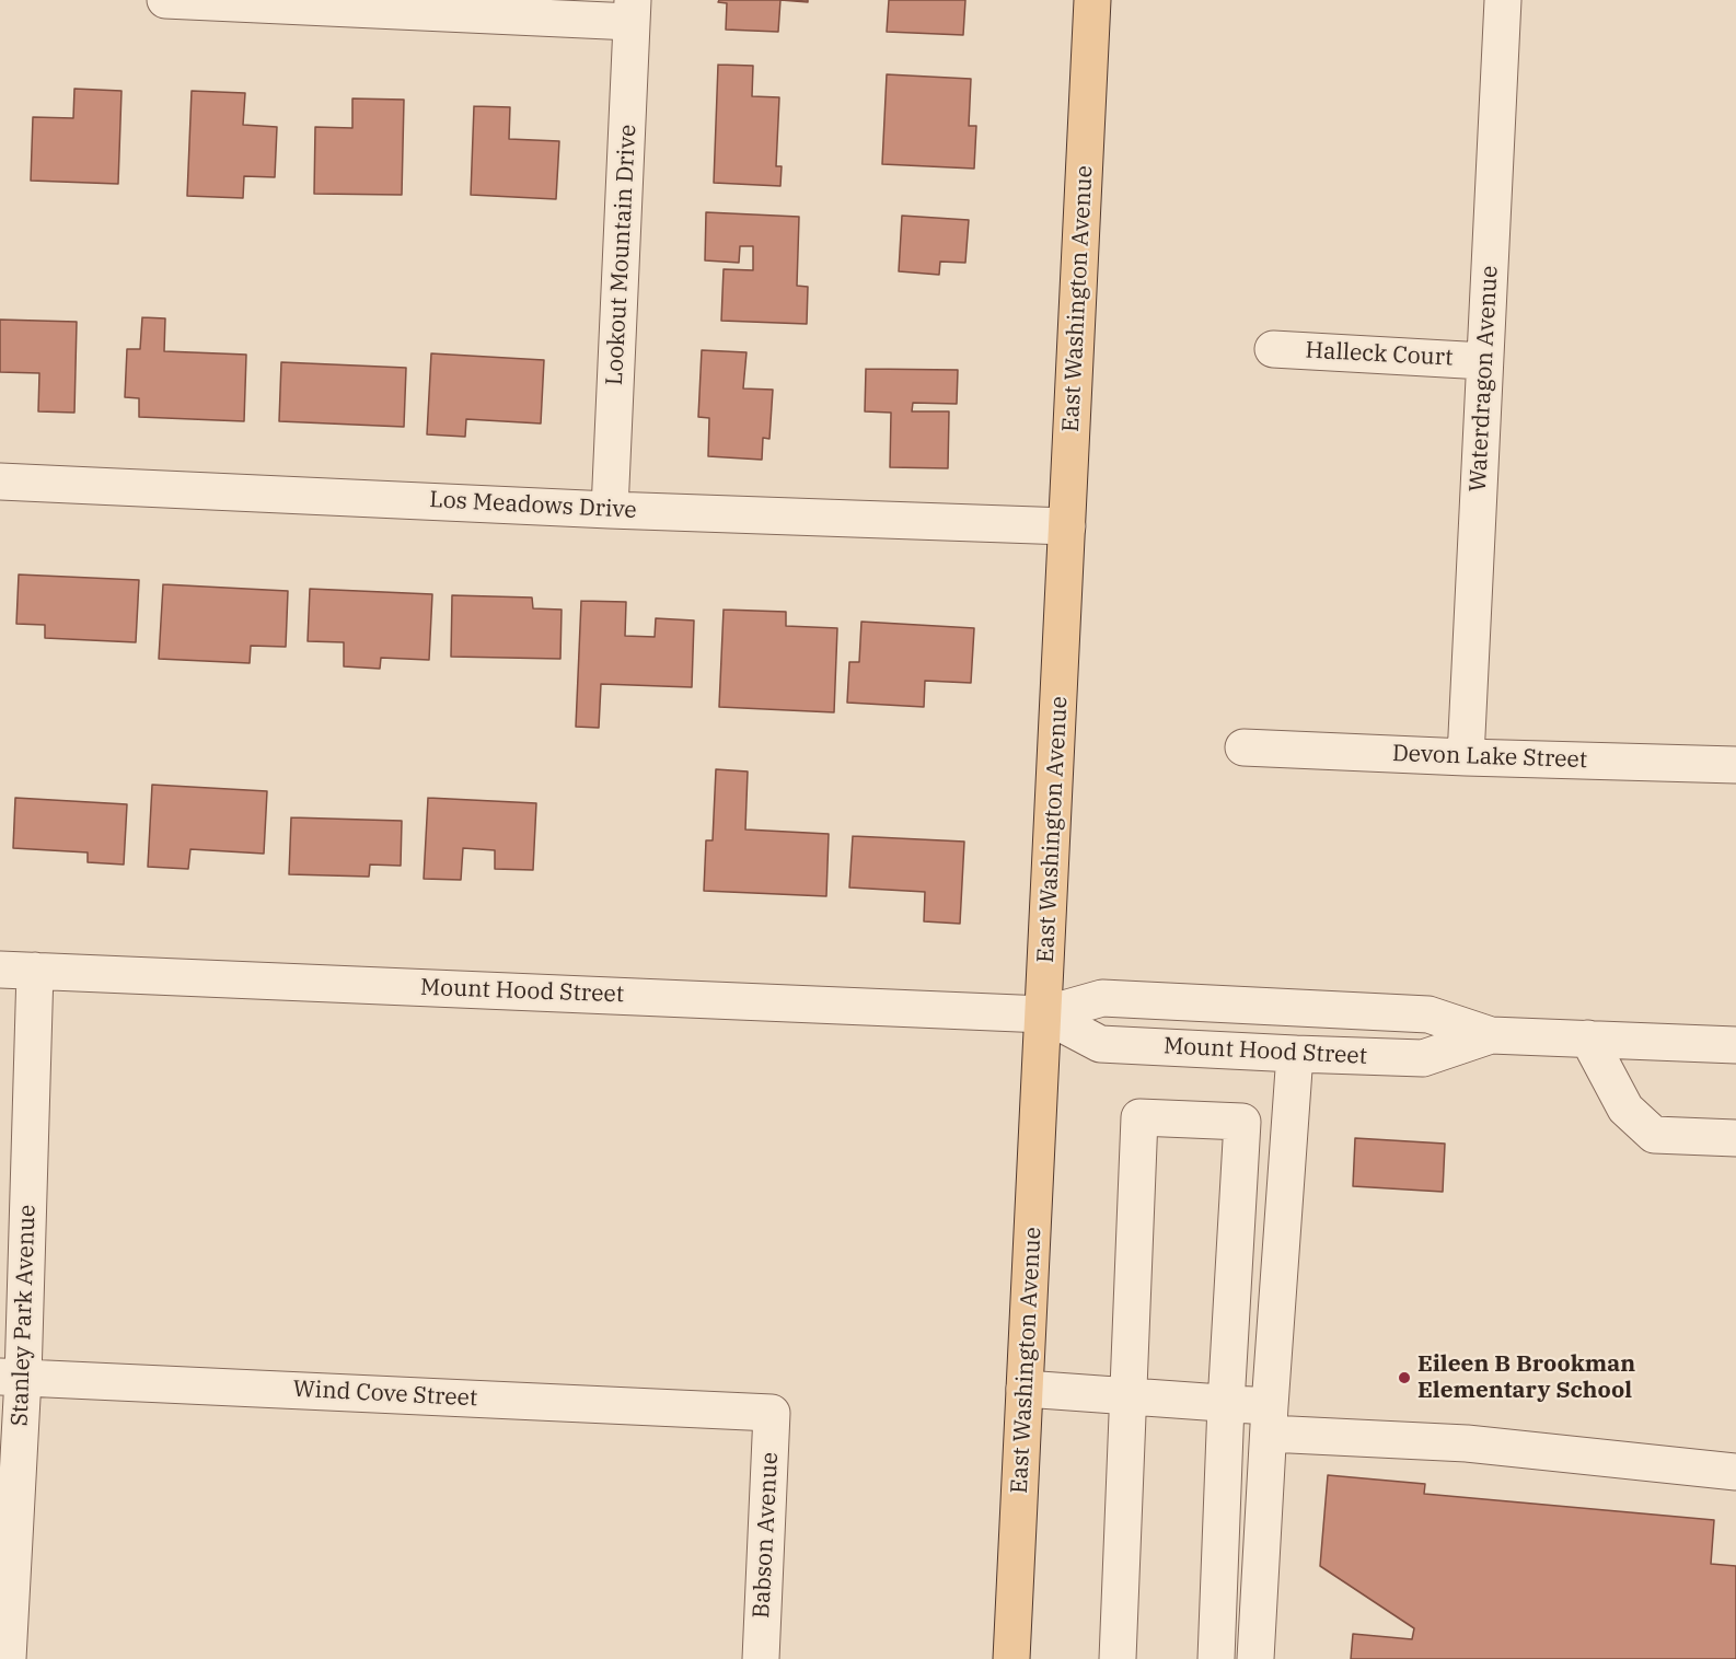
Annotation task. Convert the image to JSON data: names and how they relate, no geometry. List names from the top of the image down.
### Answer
{
  "streets": {
    "main road": ["East Washington Avenue"],
    "street": [
      "Lookout Mountain Drive",
      "Halleck Court",
      "Waterdragon Avenue",
      "Los Meadows Drive",
      "Devon Lake Street",
      "Mount Hood Street",
      "Stanley Park Avenue",
      "Wind Cove Street",
      "Babson Avenue"
    ]
  },
  "crossings": [
    ["Lookout Mountain Drive", "Los Meadows Drive"],
    ["East Washington Avenue", "Los Meadows Drive"],
    ["East Washington Avenue", "Mount Hood Street"],
    ["Halleck Court", "Waterdragon Avenue"],
    ["Waterdragon Avenue", "Devon Lake Street"],
    ["Mount Hood Street", "Stanley Park Avenue"],
    ["Stanley Park Avenue", "Wind Cove Street"],
    ["Wind Cove Street", "Babson Avenue"]
  ],
  "places": ["Eileen B Brookman Elementary School"]
}
